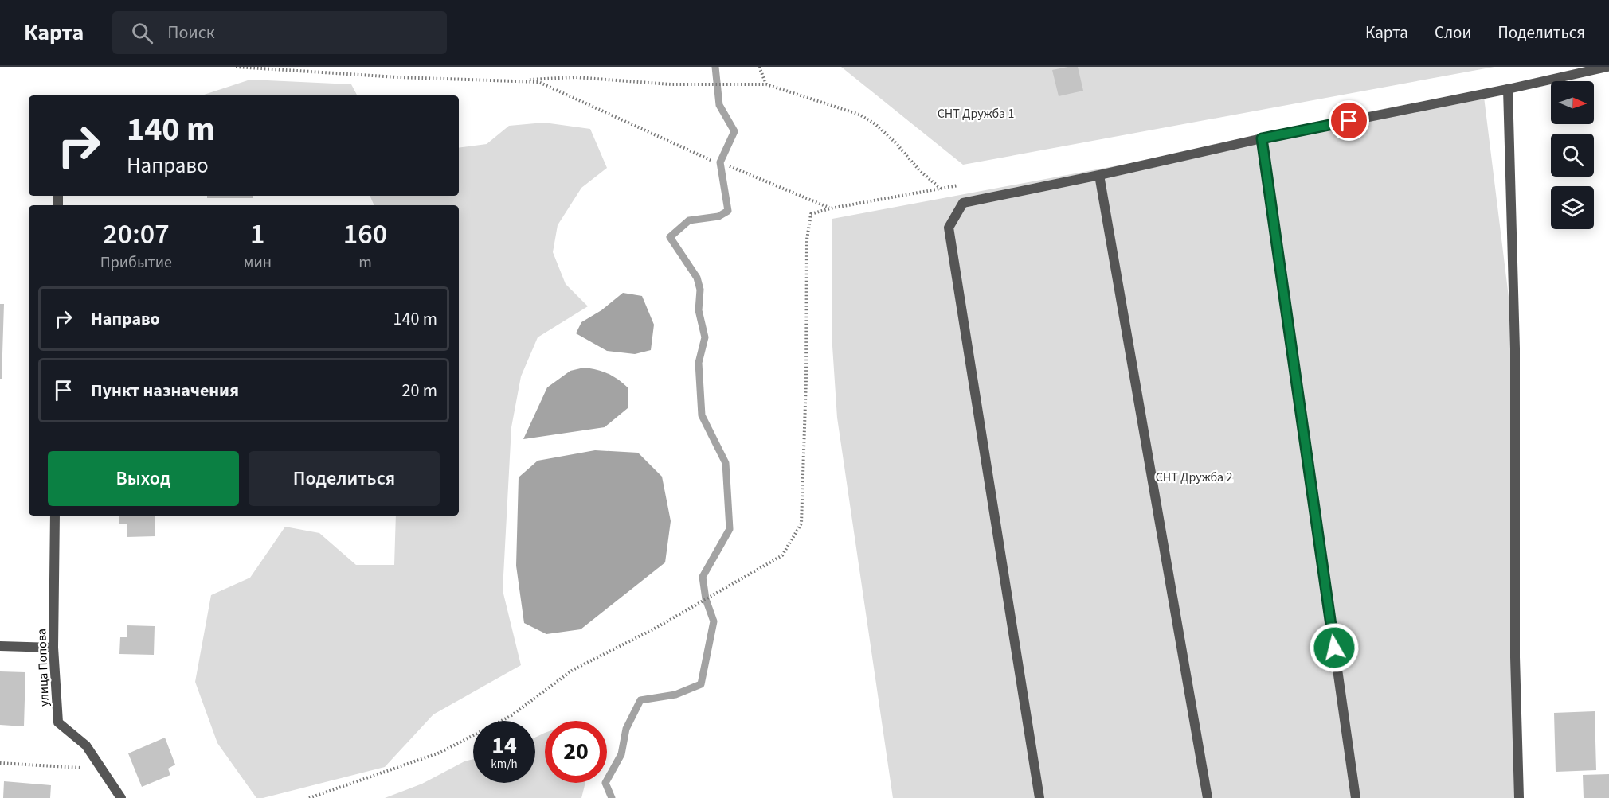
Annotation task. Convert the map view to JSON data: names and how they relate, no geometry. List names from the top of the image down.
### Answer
{
  "streets": {
    "street": ["улица Попова"]
  },
  "parks": ["СНТ Дружба 1", "СНТ Дружба 2"],
  "north": "right",
  "page": {
    "header": "Карта",
    "search": "Поиск",
    "nav": ["Карта", "Слои", "Поделиться"],
    "turn": ["140 m", "Направо"],
    "eta": [
      "20:07",
      "Прибытие",
      "1",
      "мин",
      "160",
      "m"
    ],
    "list": [
      {
        "name": "Направо",
        "value": "140 m"
      },
      {
        "name": "Пункт назначения",
        "value": "20 m"
      }
    ],
    "buttons": ["Выход", "Поделиться"],
    "speed": "14 km/h",
    "limit": "20"
  }
}
